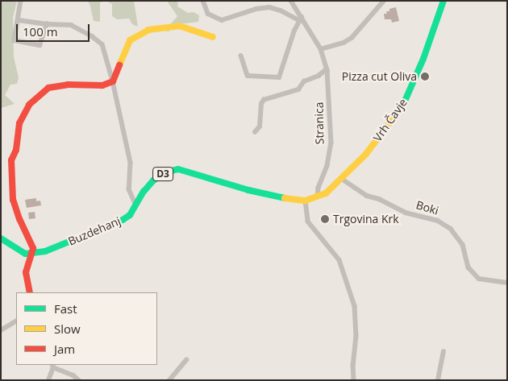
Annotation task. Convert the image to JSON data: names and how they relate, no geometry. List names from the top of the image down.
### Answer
{
  "streets": {
    "main road": ["Vrh Čavje", "D3", "Buzdehanj"],
    "street": ["Stranica", "Boki"]
  },
  "crossings": [
    ["Vrh Čavje", "Stranica"],
    ["Vrh Čavje", "Boki"],
    ["Vrh Čavje", "Buzdehanj"],
    ["Stranica", "Buzdehanj"]
  ],
  "places": ["Pizza cut Oliva", "Trgovina Krk"],
  "legend": ["Fast", "Slow", "Jam"],
  "scale_bar": "100 m"
}
